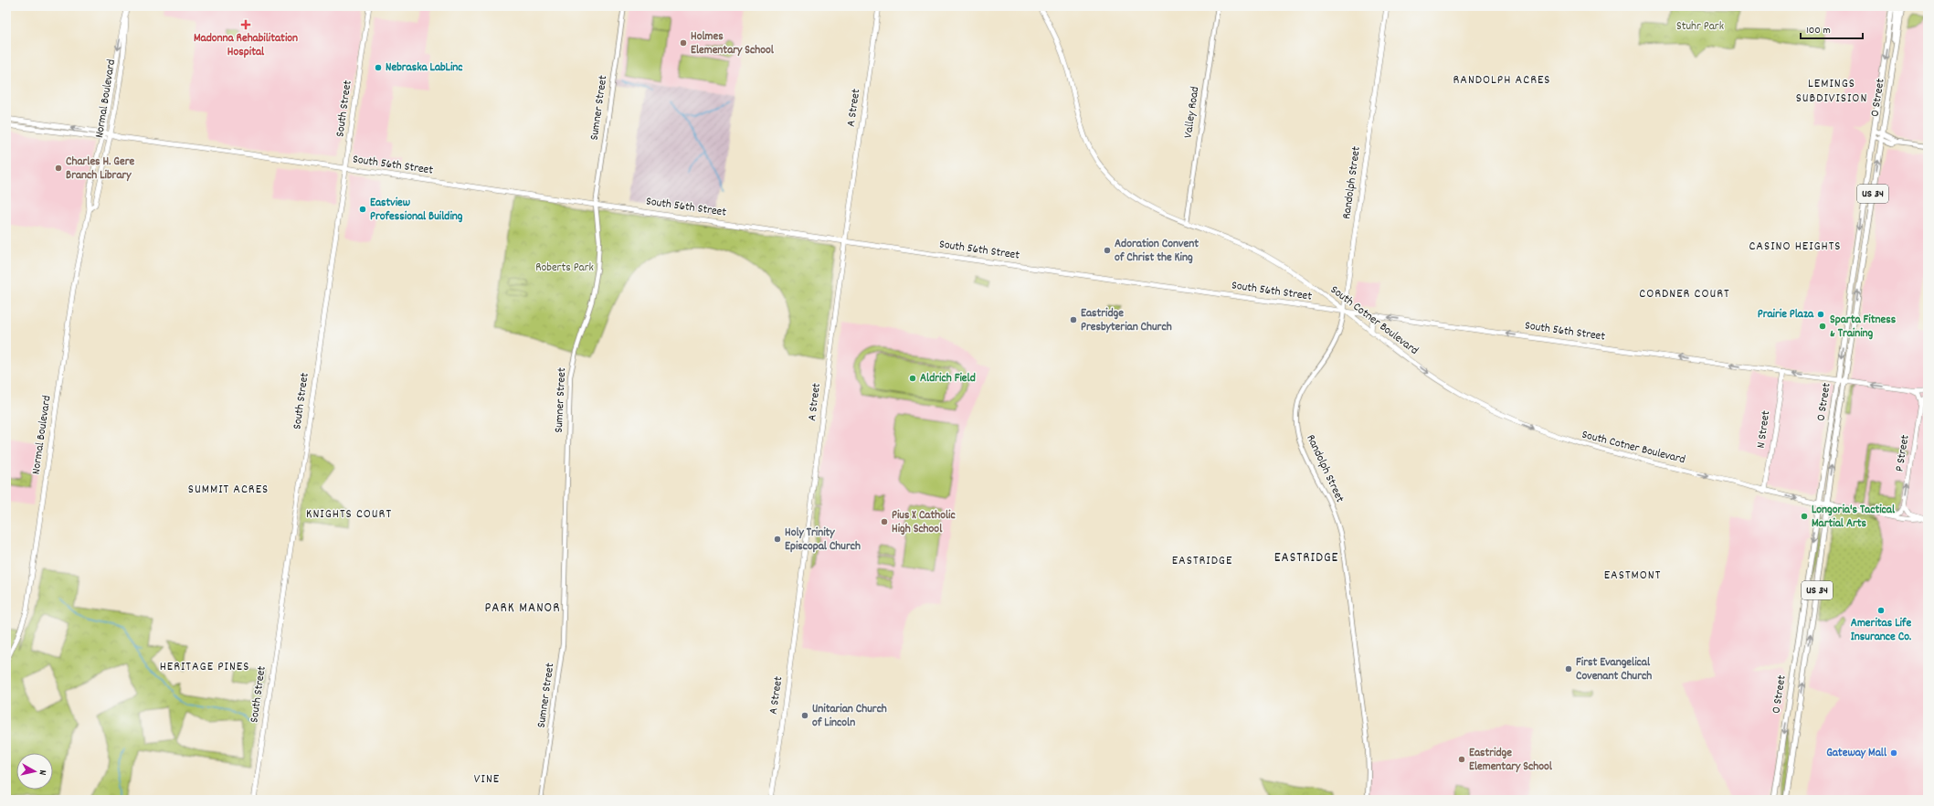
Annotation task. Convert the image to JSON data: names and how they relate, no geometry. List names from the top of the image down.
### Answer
{
  "streets": {
    "main road": [
      "O Street",
      "Normal Boulevard",
      "A Street",
      "South Street",
      "South 56th Street",
      "Randolph Street",
      "US 34",
      "South Cotner Boulevard",
      "N Street",
      "P Street"
    ],
    "street": ["Sumner Street", "Valley Road"]
  },
  "crossings": [
    ["O Street", "South 56th Street"],
    ["O Street", "South Cotner Boulevard"],
    ["Normal Boulevard", "South 56th Street"],
    ["Sumner Street", "South 56th Street"],
    ["A Street", "South 56th Street"],
    ["South Street", "South 56th Street"],
    ["Valley Road", "South Cotner Boulevard"],
    ["South 56th Street", "Randolph Street"],
    ["South 56th Street", "South Cotner Boulevard"],
    ["South 56th Street", "N Street"],
    ["Randolph Street", "South Cotner Boulevard"],
    ["South Cotner Boulevard", "N Street"]
  ],
  "one_way": ["South Cotner Boulevard", "P Street"],
  "districts": [
    "RANDOLPH ACRES",
    "LEMINGS SUBDIVISION",
    "CASINO HEIGHTS",
    "CORDNER COURT",
    "SUMMIT ACRES",
    "KNIGHTS COURT",
    "EASTRIDGE",
    "EASTRIDGE",
    "EASTMONT",
    "PARK MANOR",
    "HERITAGE PINES",
    "VINE"
  ],
  "parks": ["Stuhr Park", "Roberts Park"],
  "places": {
    "health": ["Madonna Rehabilitation Hospital"],
    "other": [
      "Holmes Elementary School",
      "Nebraska LabLinc",
      "Charles H. Gere Branch Library",
      "Eastview Professional Building",
      "Adoration Convent of Christ the King",
      "Prairie Plaza",
      "Eastridge Presbyterian Church",
      "Sparta Fitness & Training",
      "Aldrich Field",
      "Longoria's Tactical Martial Arts",
      "Pius X Catholic High School",
      "Holy Trinity Episcopal Church",
      "Ameritas Life Insurance Co.",
      "First Evangelical Covenant Church",
      "Unitarian Church of Lincoln",
      "Gateway Mall",
      "Eastridge Elementary School"
    ]
  },
  "scale_bar": "100 m",
  "north": "right"
}
